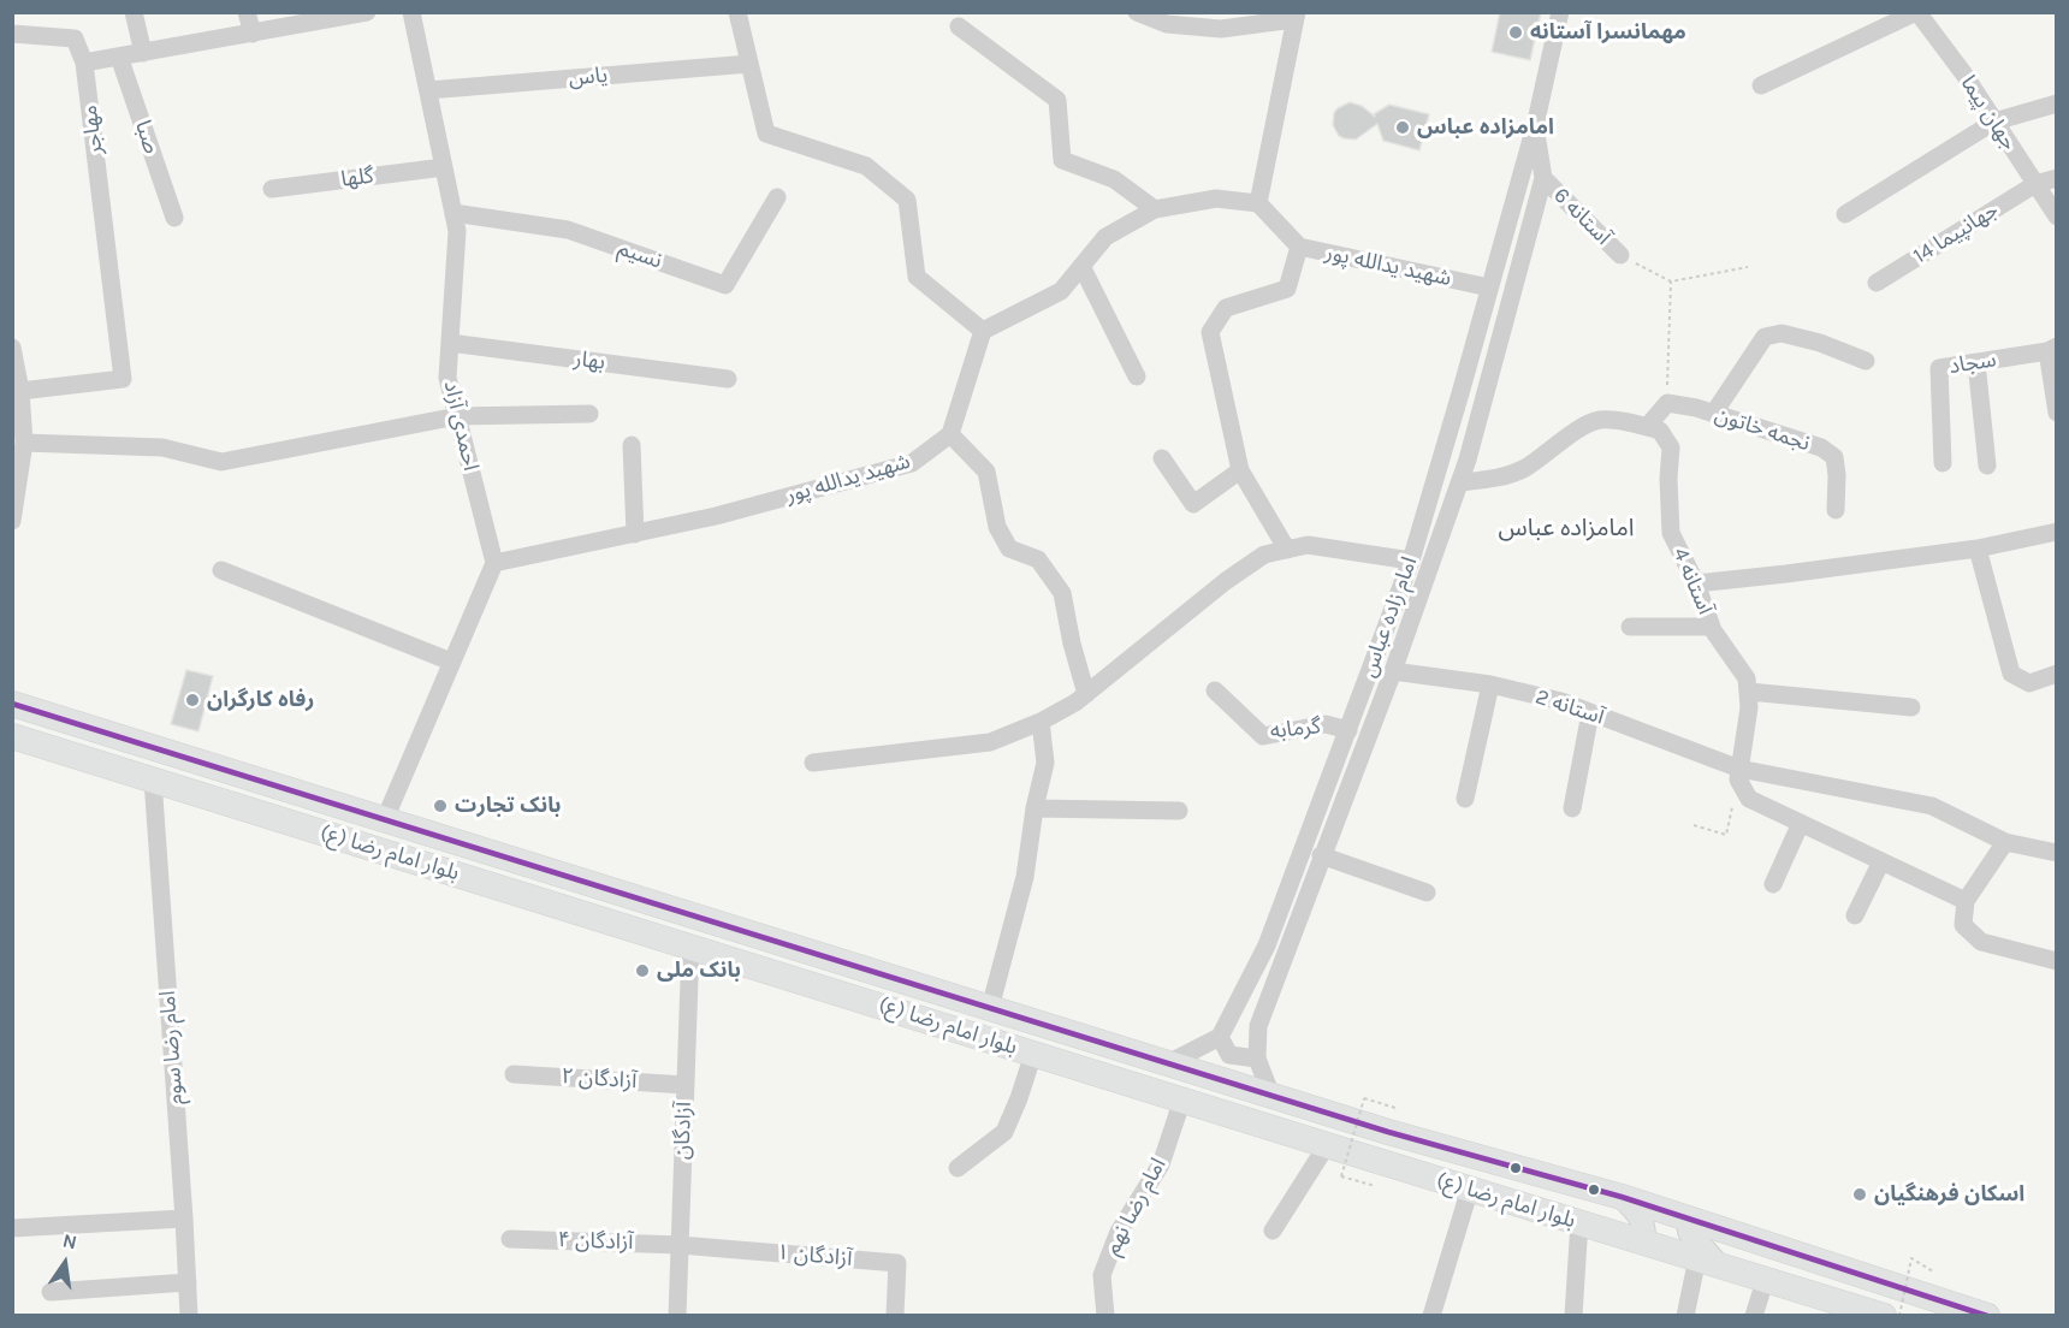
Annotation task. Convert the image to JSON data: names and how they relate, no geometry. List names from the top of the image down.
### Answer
{
  "streets": {
    "highway": ["بلوار امام رضا (ع)"],
    "street": [
      "یاس",
      "جهان پیما",
      "مهاجر",
      "صبا",
      "گلها",
      "آستانه 6",
      "جهانپیما 14",
      "نسیم",
      "شهید یدالله پور",
      "بهار",
      "سجاد",
      "احمدی آزاد",
      "نجمه خاتون",
      "آستانه 4",
      "امام زاده عباس",
      "آستانه 2",
      "گرمابه",
      "امام رضا سوم",
      "آزادگان ۲",
      "آزادگان",
      "امام رضا نهم",
      "آزادگان ۴",
      "آزادگان ۱"
    ]
  },
  "crossings": [
    ["یاس", "احمدی آزاد"],
    ["جهان پیما", "جهانپیما 14"],
    ["گلها", "احمدی آزاد"],
    ["آستانه 6", "امام زاده عباس"],
    ["نسیم", "احمدی آزاد"],
    ["شهید یدالله پور", "احمدی آزاد"],
    ["شهید یدالله پور", "امام زاده عباس"],
    ["بهار", "احمدی آزاد"],
    ["آستانه 4", "آستانه 2"],
    ["امام زاده عباس", "آستانه 2"],
    ["امام زاده عباس", "گرمابه"],
    ["امام زاده عباس", "بلوار امام رضا (ع)"],
    ["بلوار امام رضا (ع)", "امام رضا سوم"],
    ["بلوار امام رضا (ع)", "آزادگان"],
    ["بلوار امام رضا (ع)", "امام رضا نهم"],
    ["آزادگان ۲", "آزادگان"],
    ["آزادگان", "آزادگان ۴"],
    ["آزادگان", "آزادگان ۱"],
    ["آزادگان ۴", "آزادگان ۱"]
  ],
  "districts": ["امامزاده عباس"],
  "places": [
    "مهمانسرا آستانه",
    "امامزاده عباس",
    "رفاه کارگران",
    "بانک تجارت",
    "بانک ملی",
    "اسکان فرهنگیان"
  ],
  "north": "top"
}
